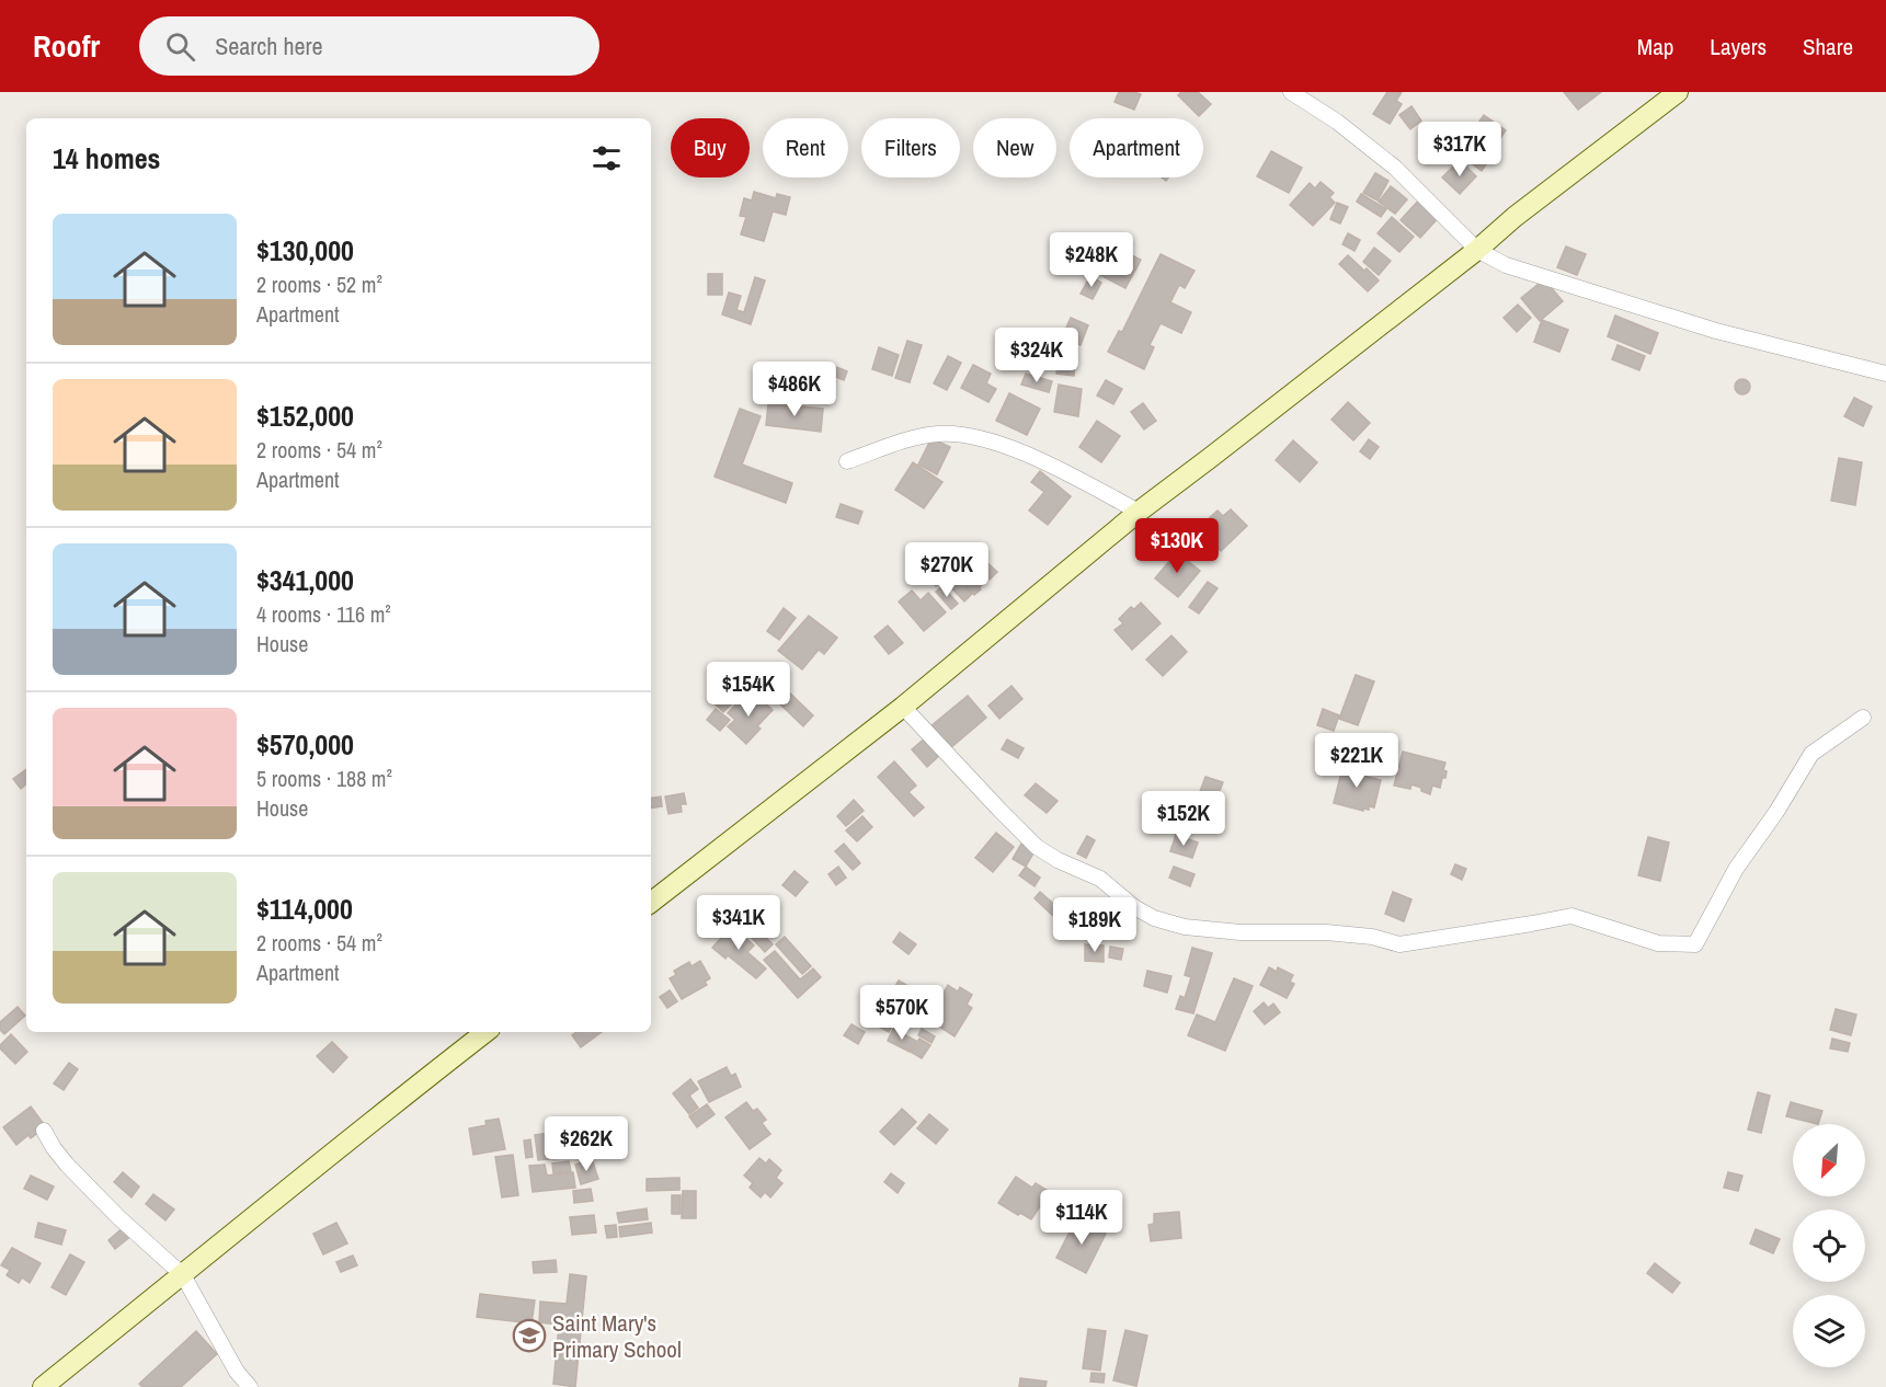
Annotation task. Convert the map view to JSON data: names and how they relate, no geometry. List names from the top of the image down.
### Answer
{
  "places": {
    "school or university": ["Saint Mary's Primary School"]
  },
  "north": "bottom left",
  "page": {
    "header": "Roofr",
    "search": "Search here",
    "nav": ["Map", "Layers", "Share"],
    "chip": [
      "Buy",
      "Rent",
      "Filters",
      "New",
      "Apartment"
    ],
    "heading": "14 homes",
    "price": [
      "$317K",
      "$248K",
      "$324K",
      "$486K",
      "$130K",
      "$270K",
      "$154K",
      "$221K",
      "$152K",
      "$341K",
      "$189K",
      "$570K",
      "$262K",
      "$114K"
    ],
    "list": [
      {
        "name": "$130,000",
        "note": "2 rooms · 52 m² · Apartment"
      },
      {
        "name": "$152,000",
        "note": "2 rooms · 54 m² · Apartment"
      },
      {
        "name": "$341,000",
        "note": "4 rooms · 116 m² · House"
      },
      {
        "name": "$570,000",
        "note": "5 rooms · 188 m² · House"
      },
      {
        "name": "$114,000",
        "note": "2 rooms · 54 m² · Apartment"
      }
    ]
  }
}
